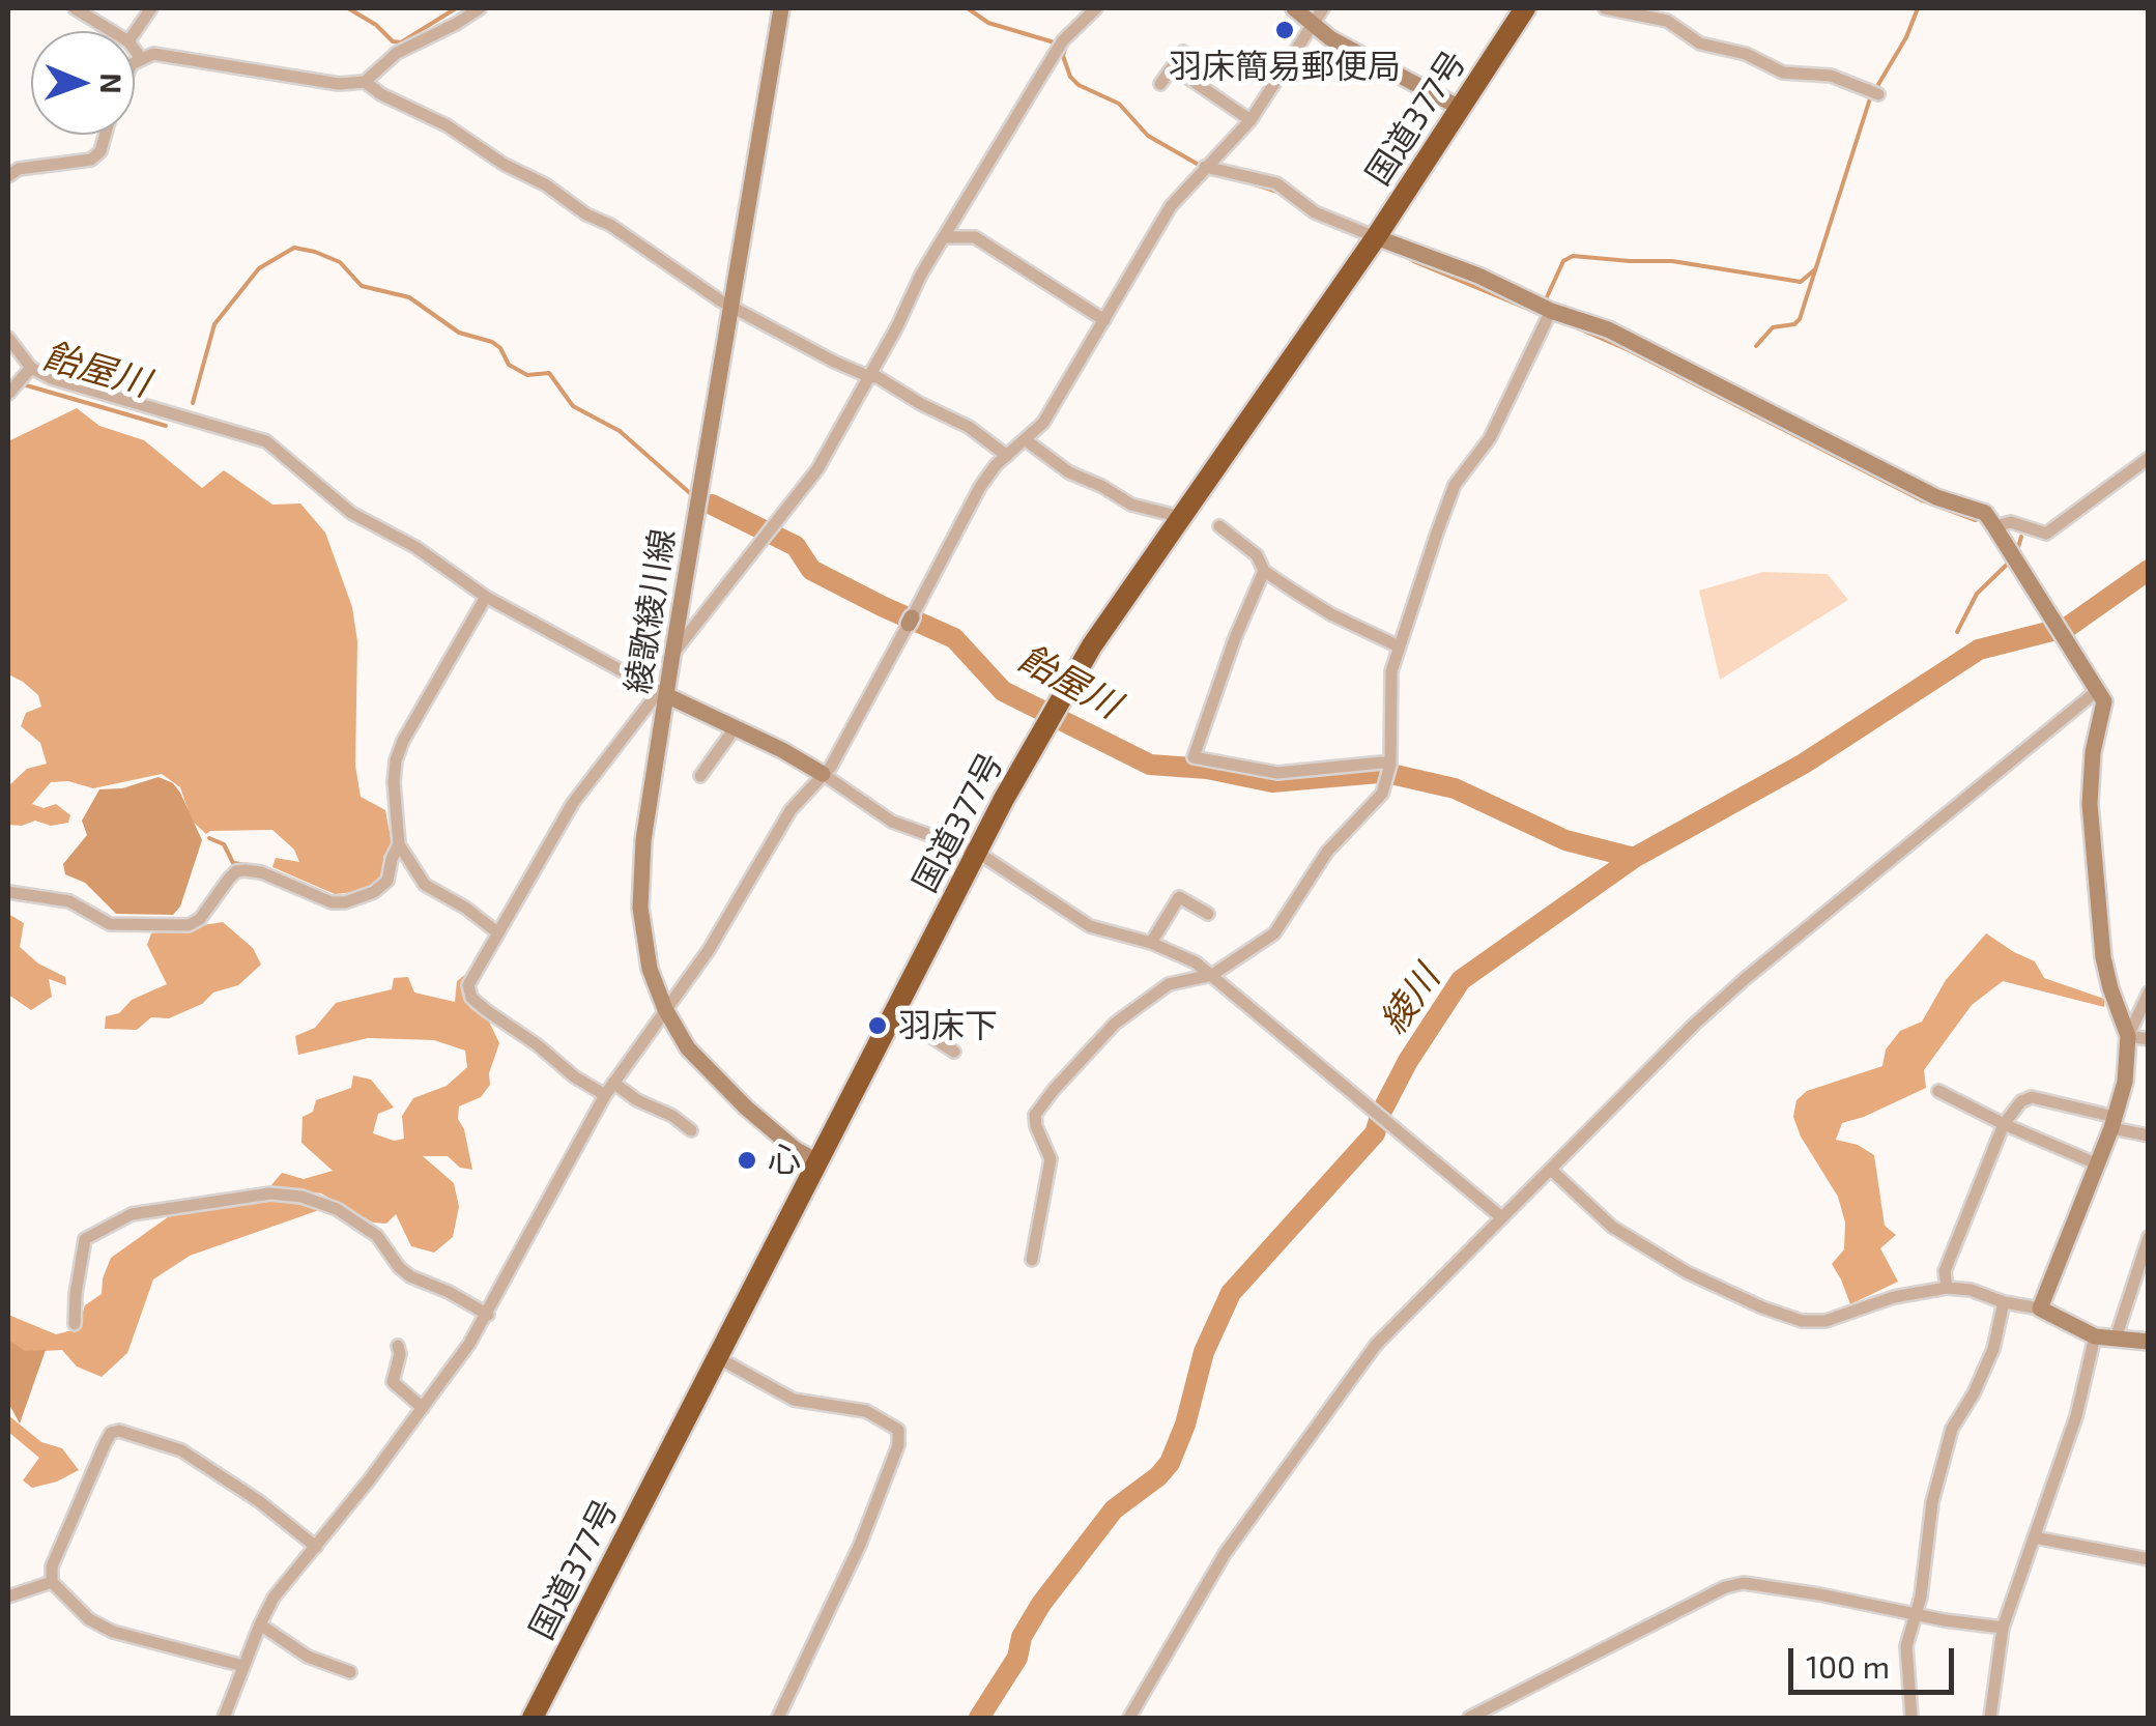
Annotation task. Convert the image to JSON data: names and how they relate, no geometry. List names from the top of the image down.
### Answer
{
  "streets": {
    "highway": ["国道377号"],
    "street": ["綾歌綾川線"]
  },
  "crossings": [
    ["国道377号", "綾歌綾川線"]
  ],
  "water": ["飴屋川", "綾川"],
  "places": ["羽床簡易郵便局", "羽床下", "心"],
  "scale_bar": "100 m",
  "north": "right"
}
